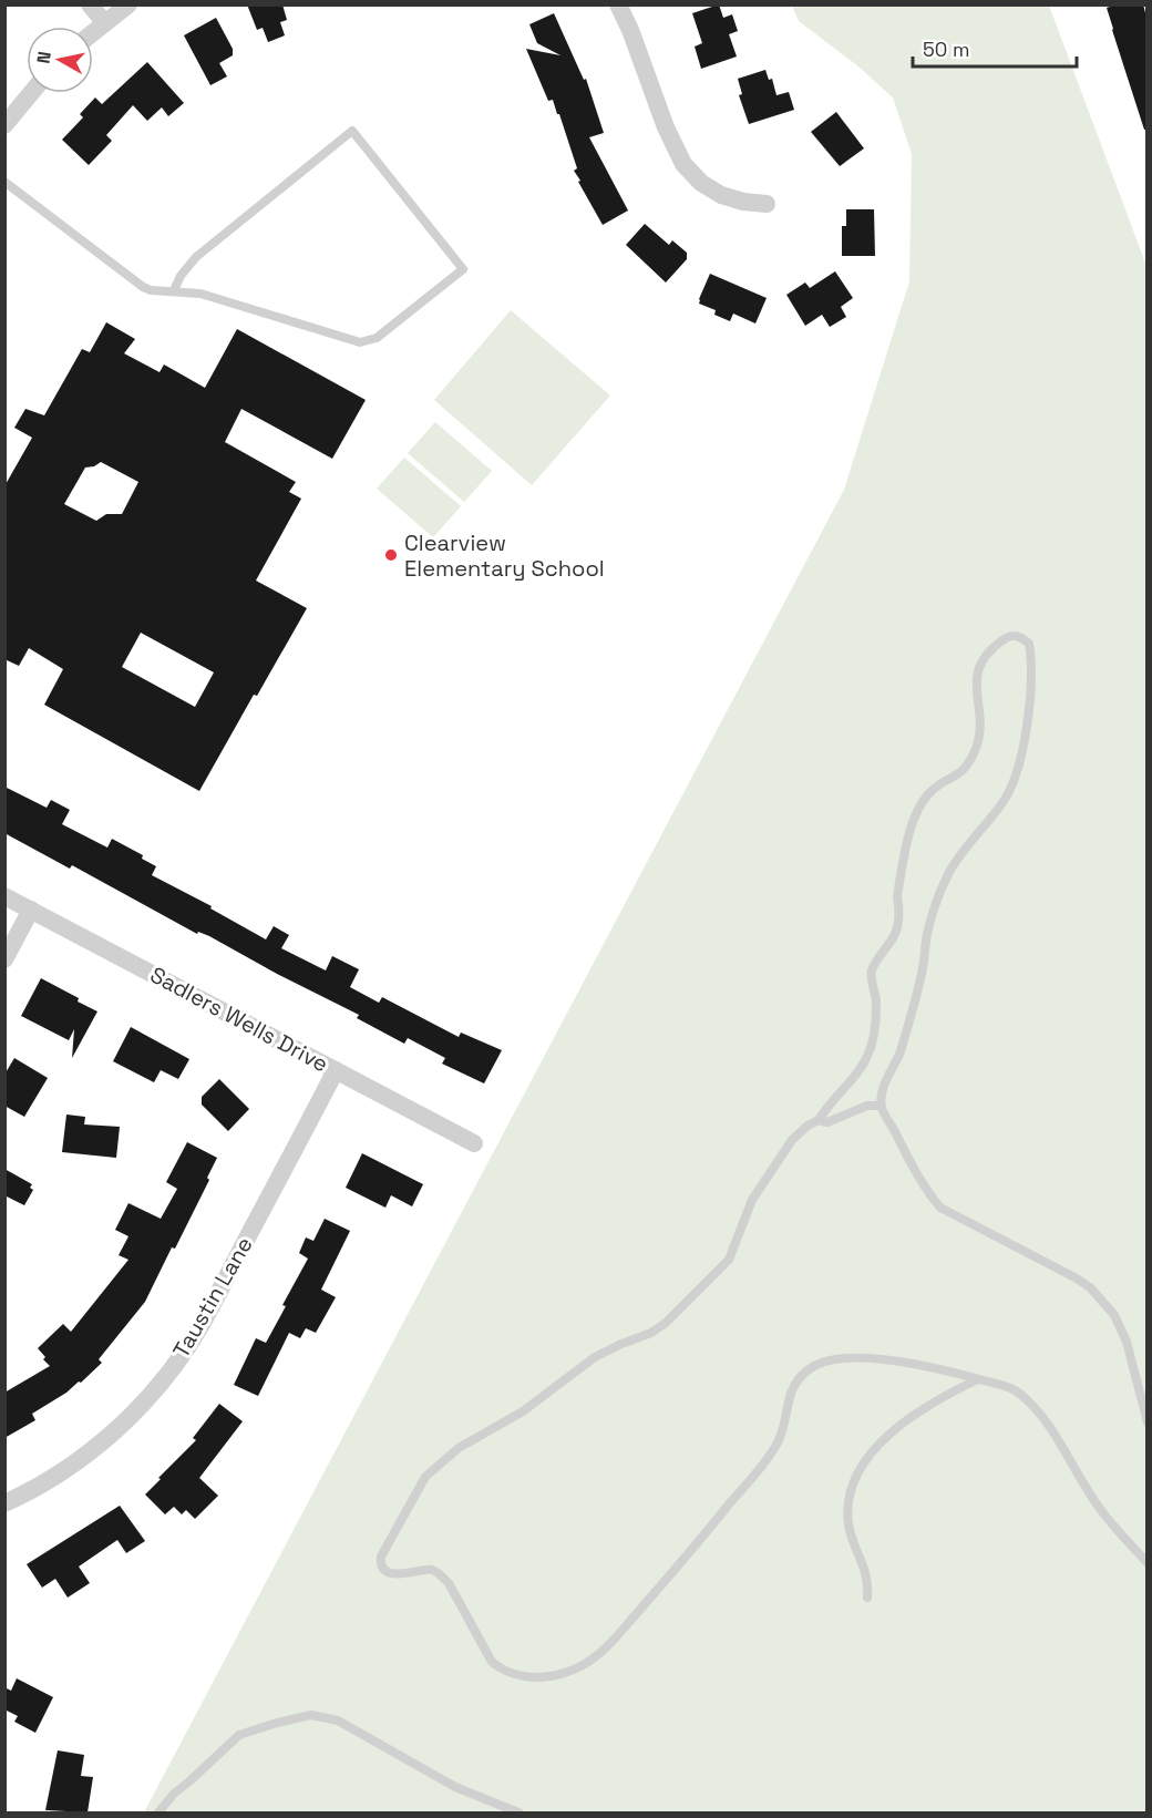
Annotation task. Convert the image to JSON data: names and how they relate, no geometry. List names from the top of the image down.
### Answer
{
  "streets": {
    "street": ["Sadlers Wells Drive", "Taustin Lane"]
  },
  "crossings": [
    ["Sadlers Wells Drive", "Taustin Lane"]
  ],
  "places": ["Clearview Elementary School"],
  "scale_bar": "50 m",
  "north": "left"
}
